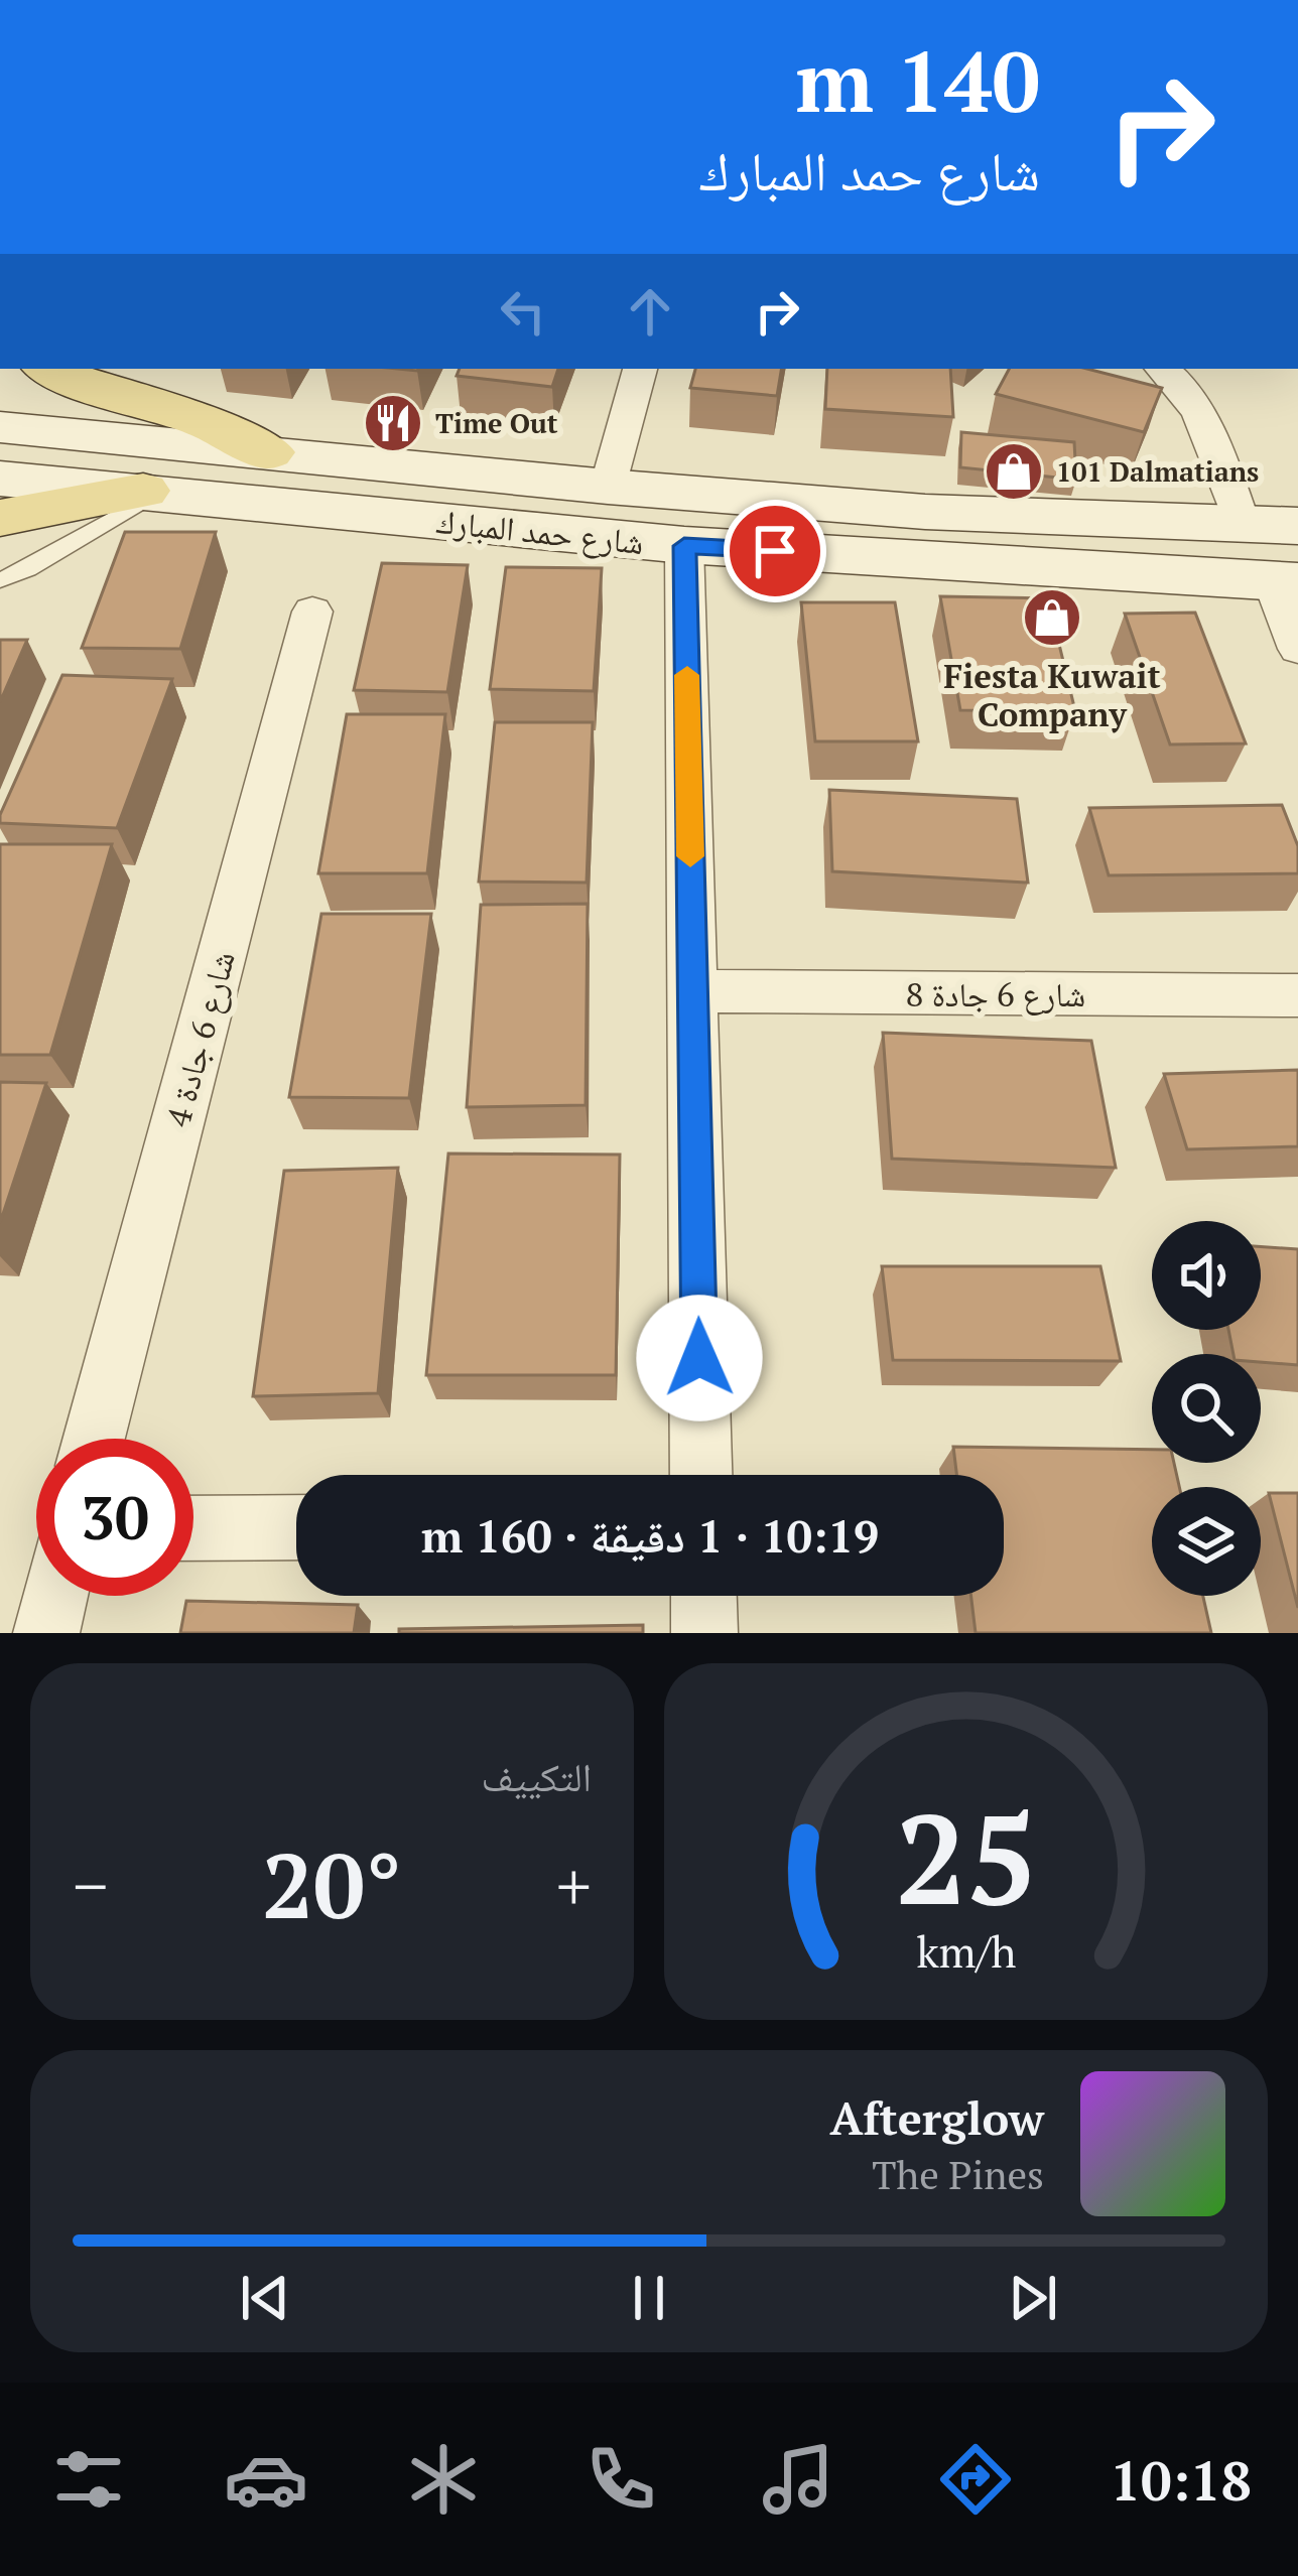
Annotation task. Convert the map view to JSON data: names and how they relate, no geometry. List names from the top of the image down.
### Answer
{
  "streets": {
    "main road": ["شارع حمد المبارك"],
    "street": ["شارع 6 جادة 8", "شارع 6 جادة 4"]
  },
  "places": {
    "restaurant": ["Time Out"],
    "shop": ["101 Dalmatians", "Fiesta Kuwait Company"]
  },
  "page": {
    "turn": ["140 m", "شارع حمد المبارك"],
    "limit": "30",
    "trip": "10:19 · 1 دقيقة · 160 m",
    "tile": "التكييف",
    "heat": ["−", "20°", "+"],
    "song": ["Afterglow", "The Pines"],
    "tabs": "10:18",
    "gauge": ["25", "km/h"]
  }
}
